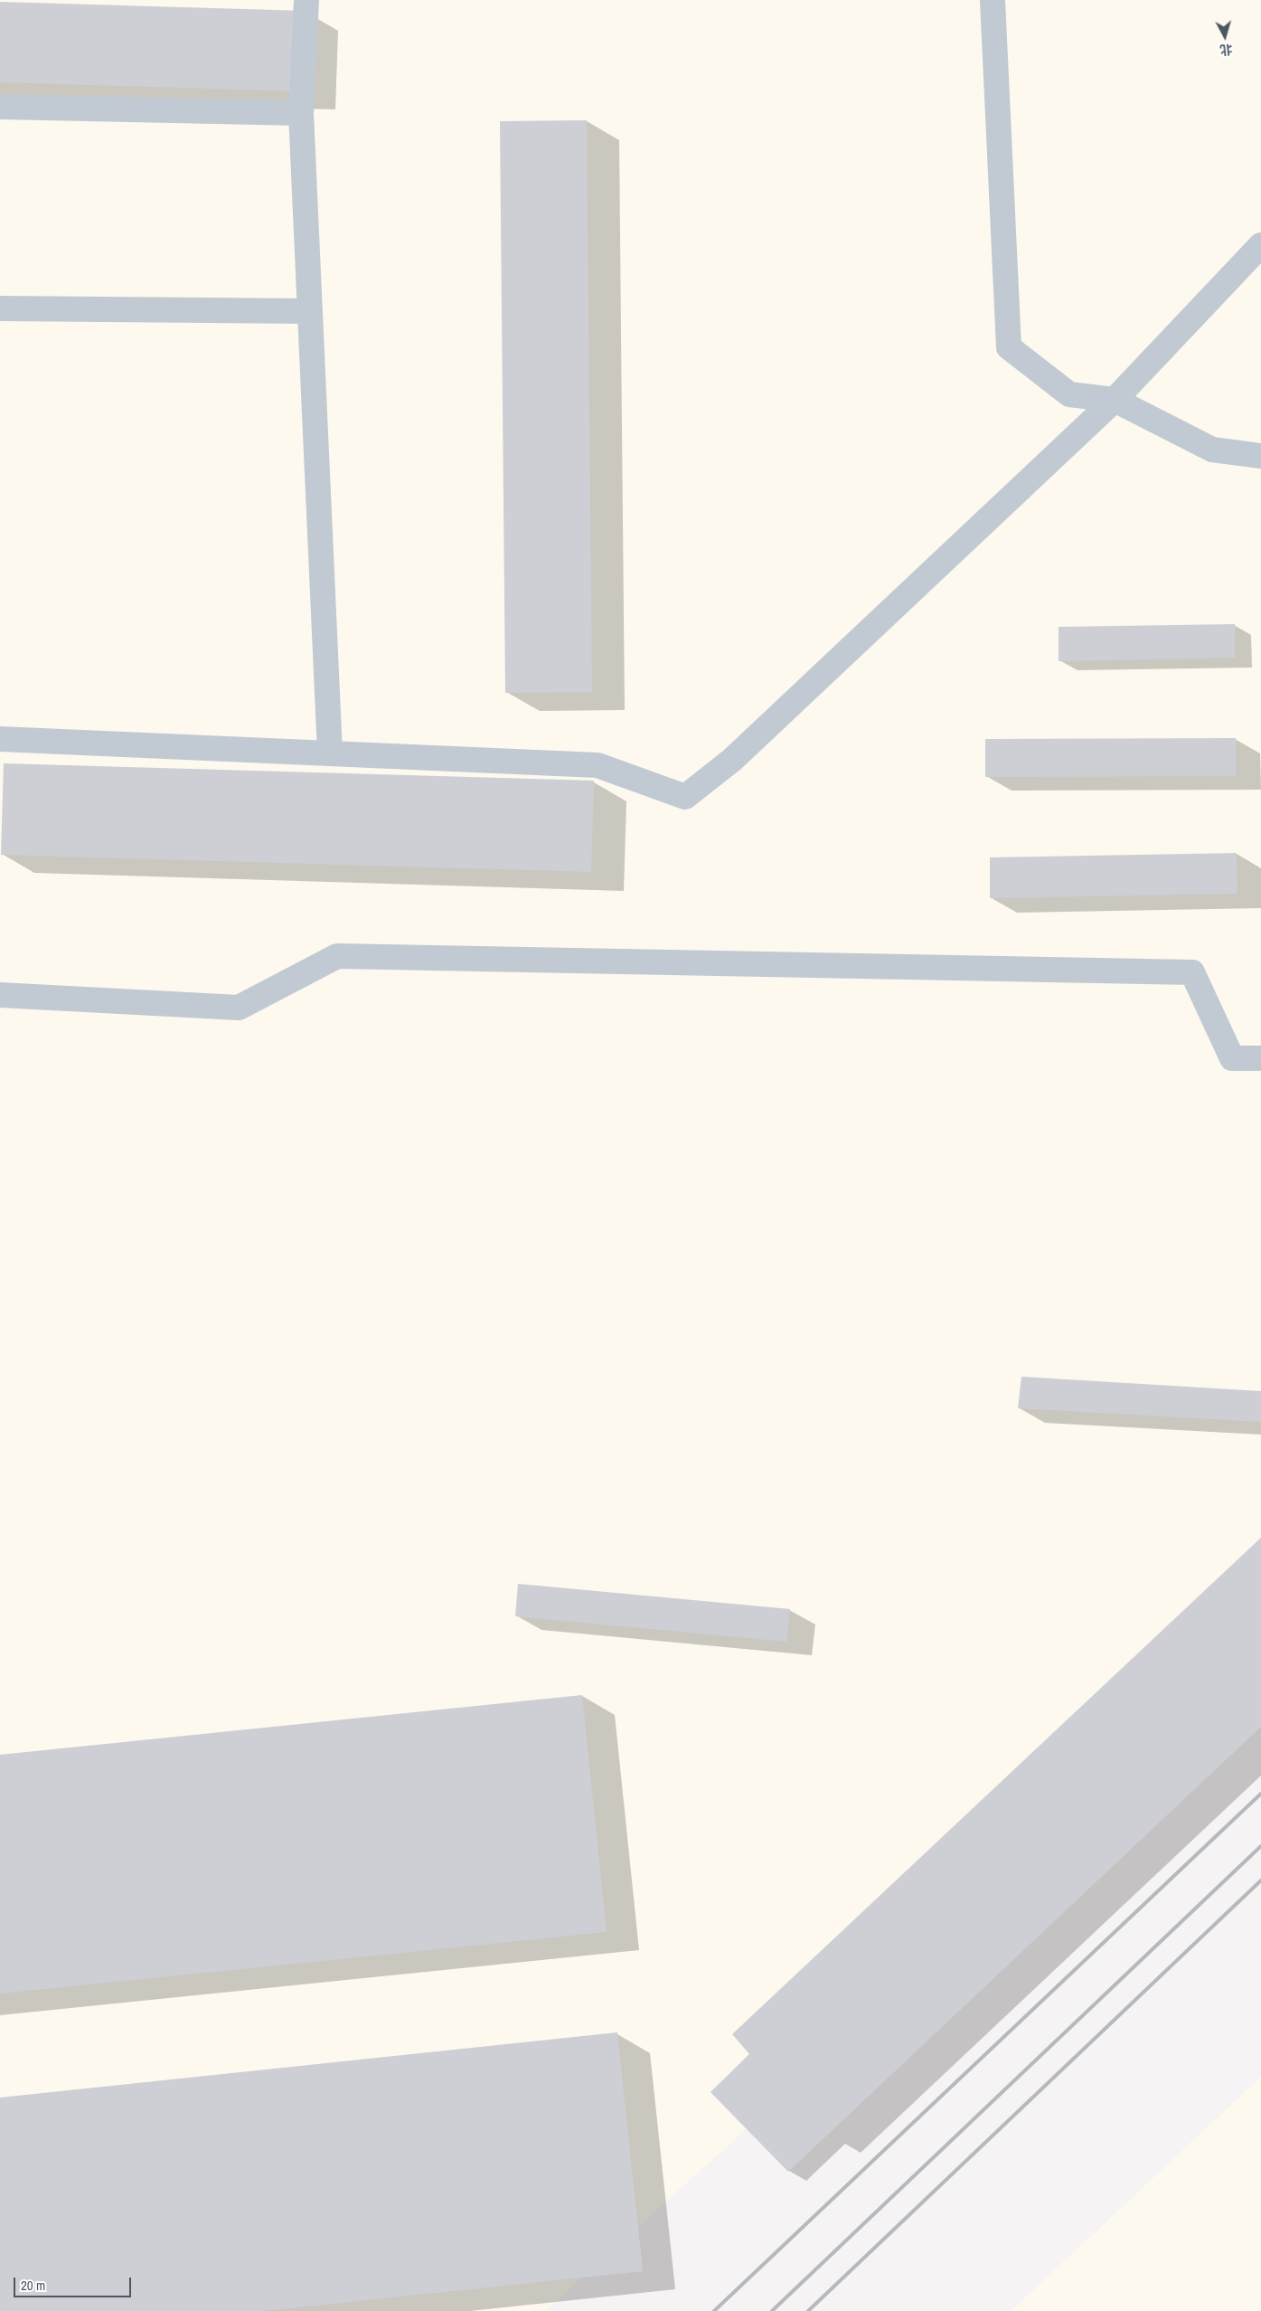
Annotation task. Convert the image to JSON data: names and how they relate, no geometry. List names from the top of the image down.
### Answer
{
  "scale_bar": "20 m",
  "north": "bottom"
}
